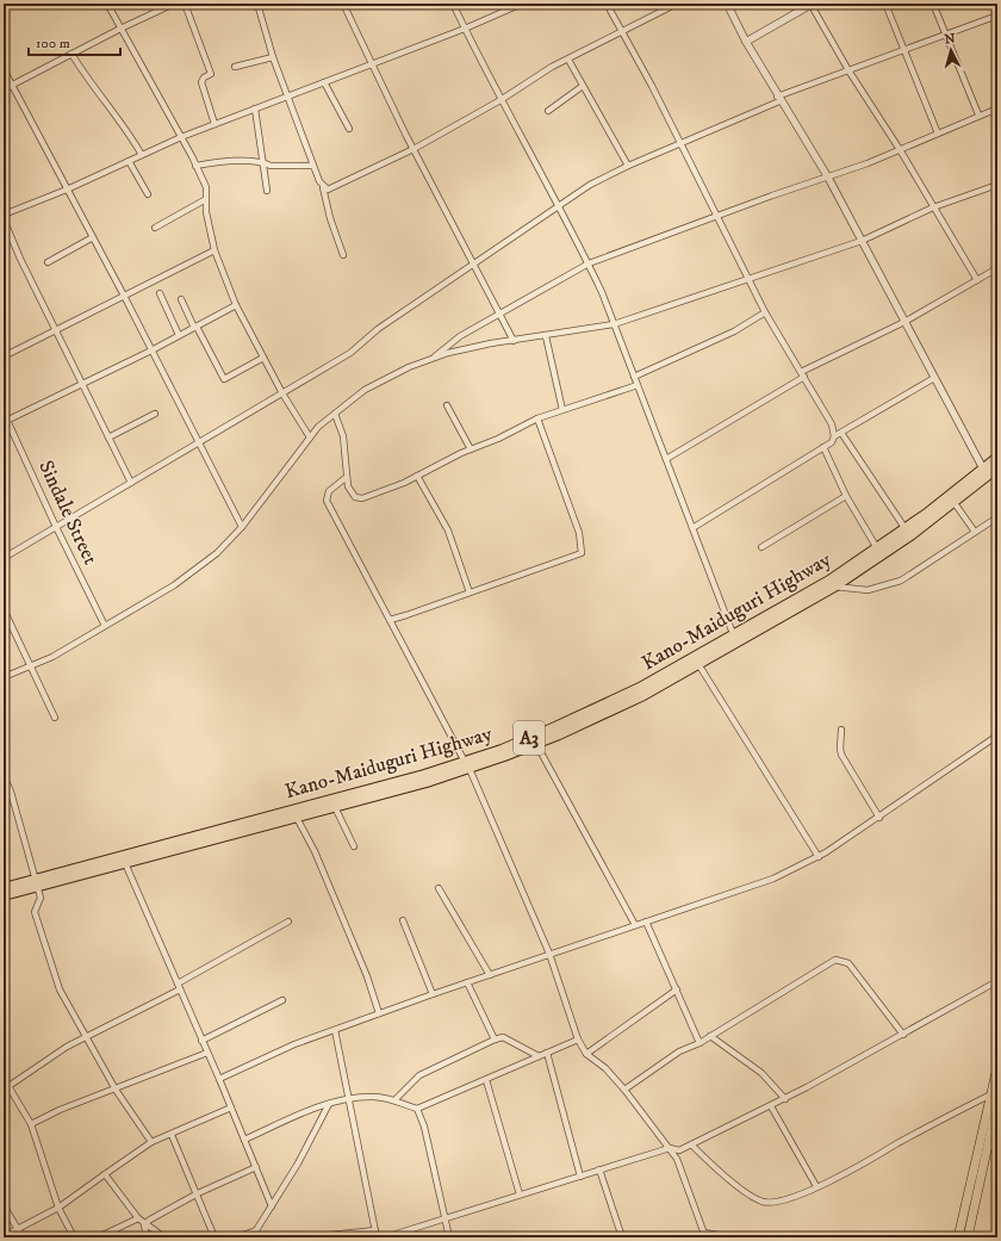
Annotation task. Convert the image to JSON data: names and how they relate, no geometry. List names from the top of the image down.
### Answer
{
  "streets": {
    "highway": ["Kano-Maiduguri Highway", "A3"],
    "street": ["Sindale Street"]
  },
  "scale_bar": "100 m",
  "north": "top"
}
